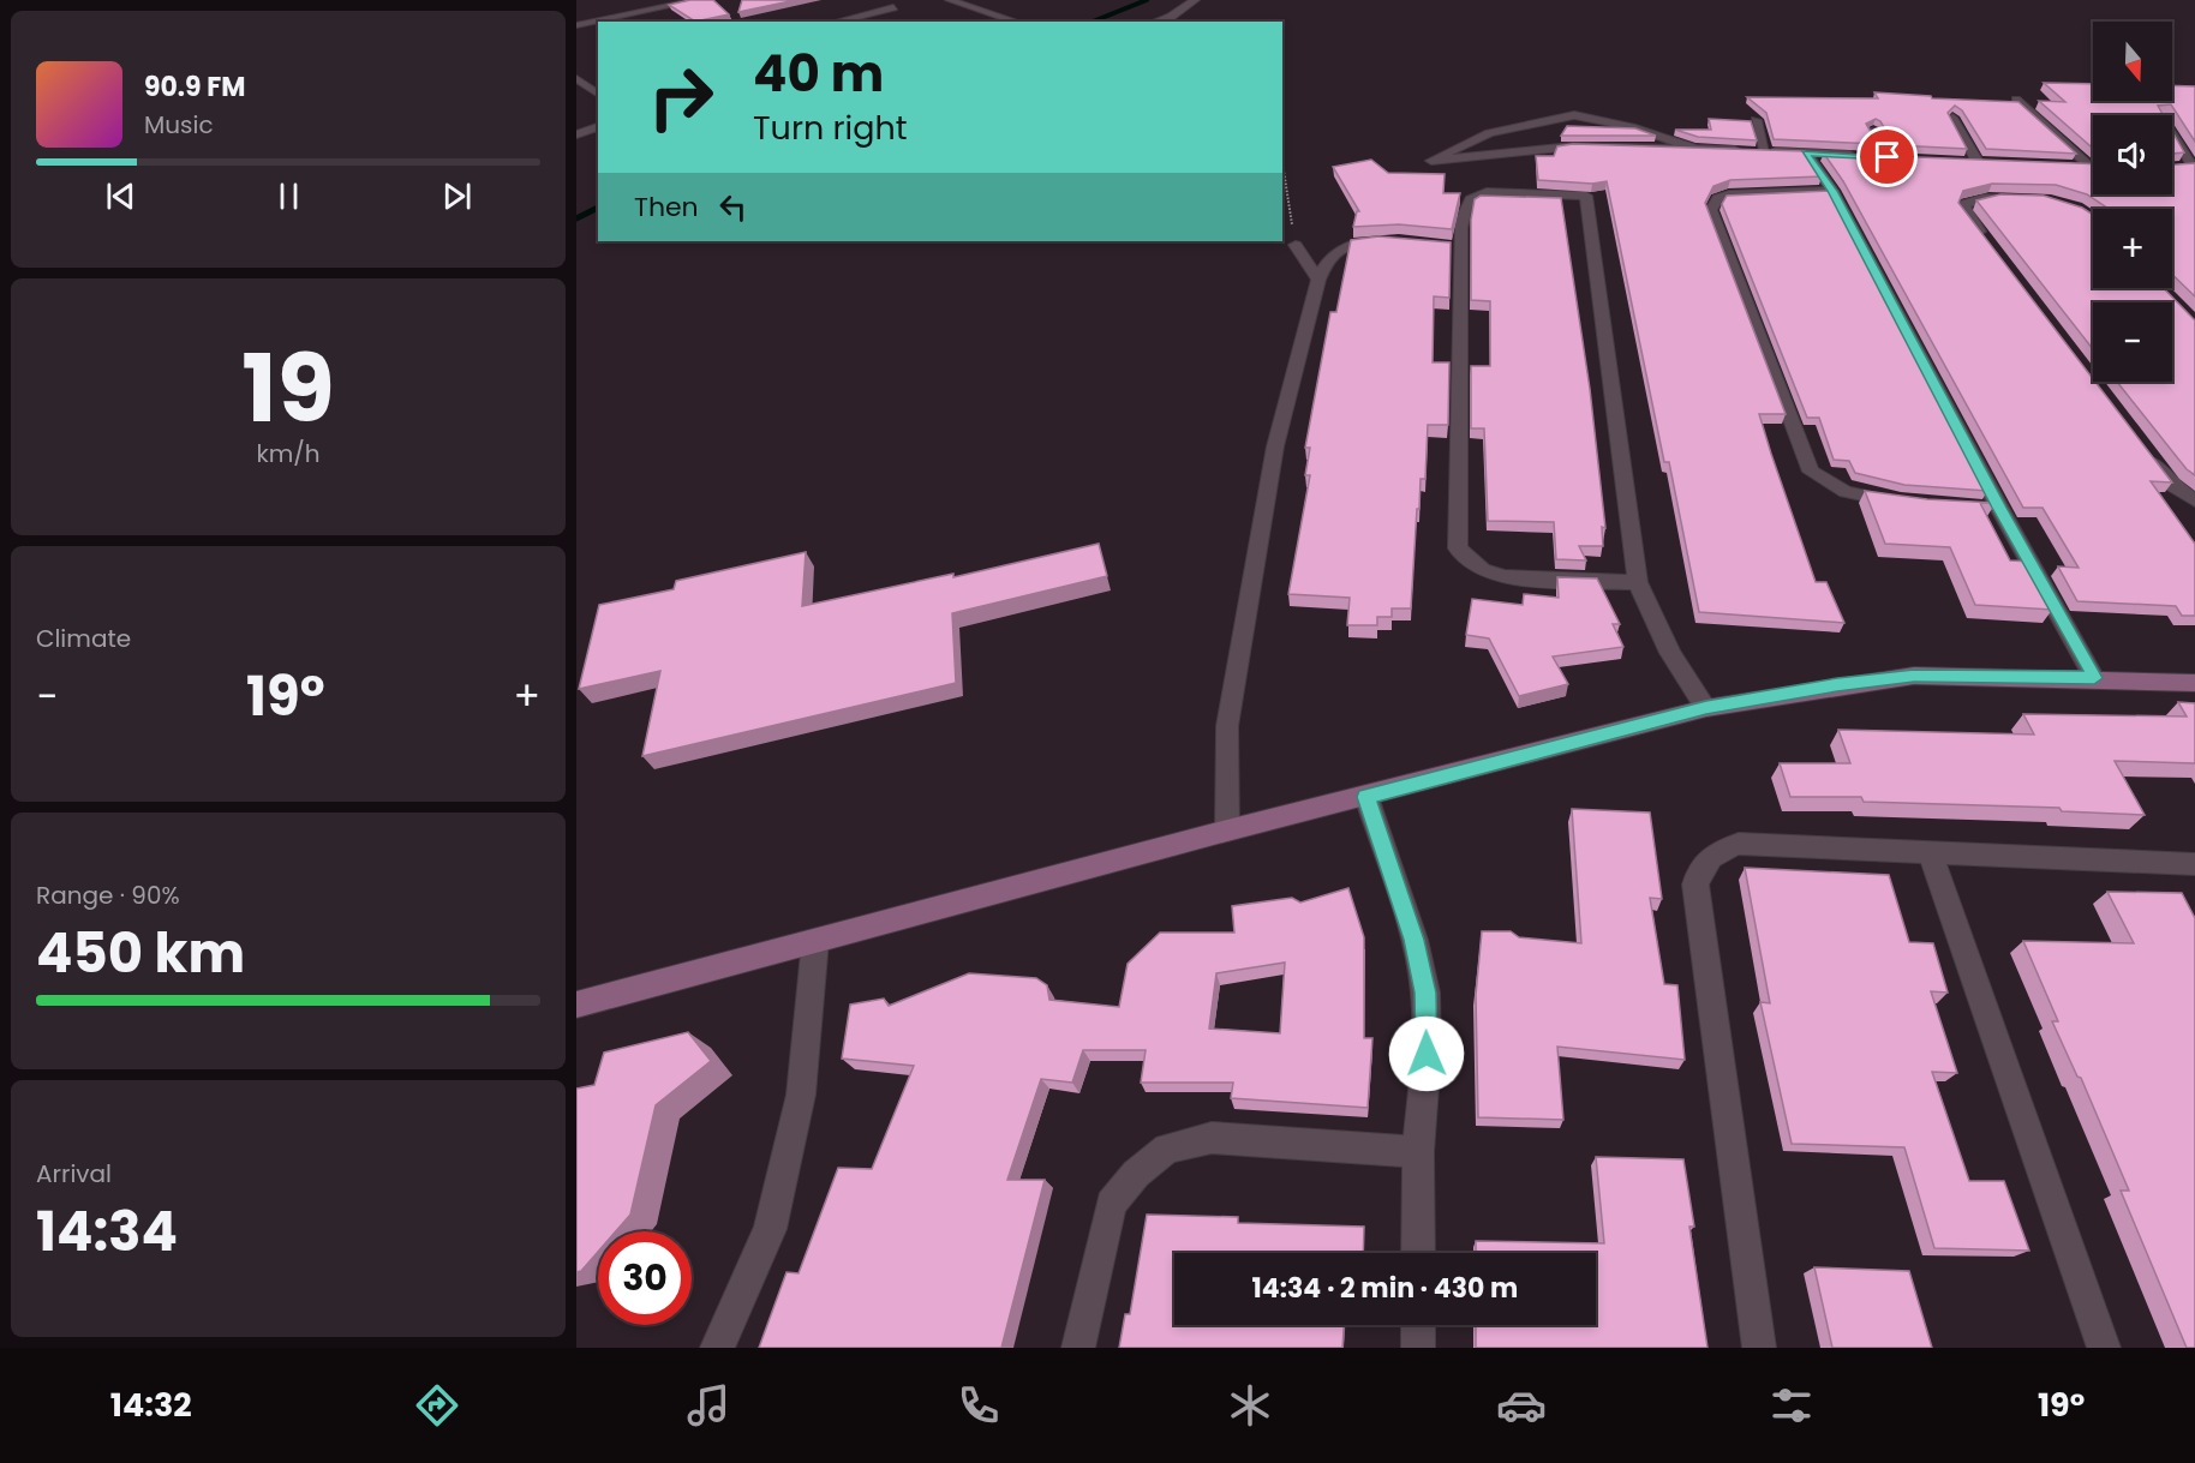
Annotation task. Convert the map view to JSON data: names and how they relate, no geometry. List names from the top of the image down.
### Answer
{
  "north": "bottom",
  "page": {
    "map_buttons": ["+", "−"],
    "turn": ["40 m", "Turn right"],
    "song": ["90.9 FM", "Music"],
    "then": "Then",
    "tile": [
      ["19", "km/h"],
      "Climate",
      ["Range · 90%", "450 km"],
      ["Arrival", "14:34"]
    ],
    "heat": ["−", "19°", "+"],
    "limit": "30",
    "trip": "14:34 · 2 min · 430 m",
    "tabs": ["14:32", "19°"]
  }
}
